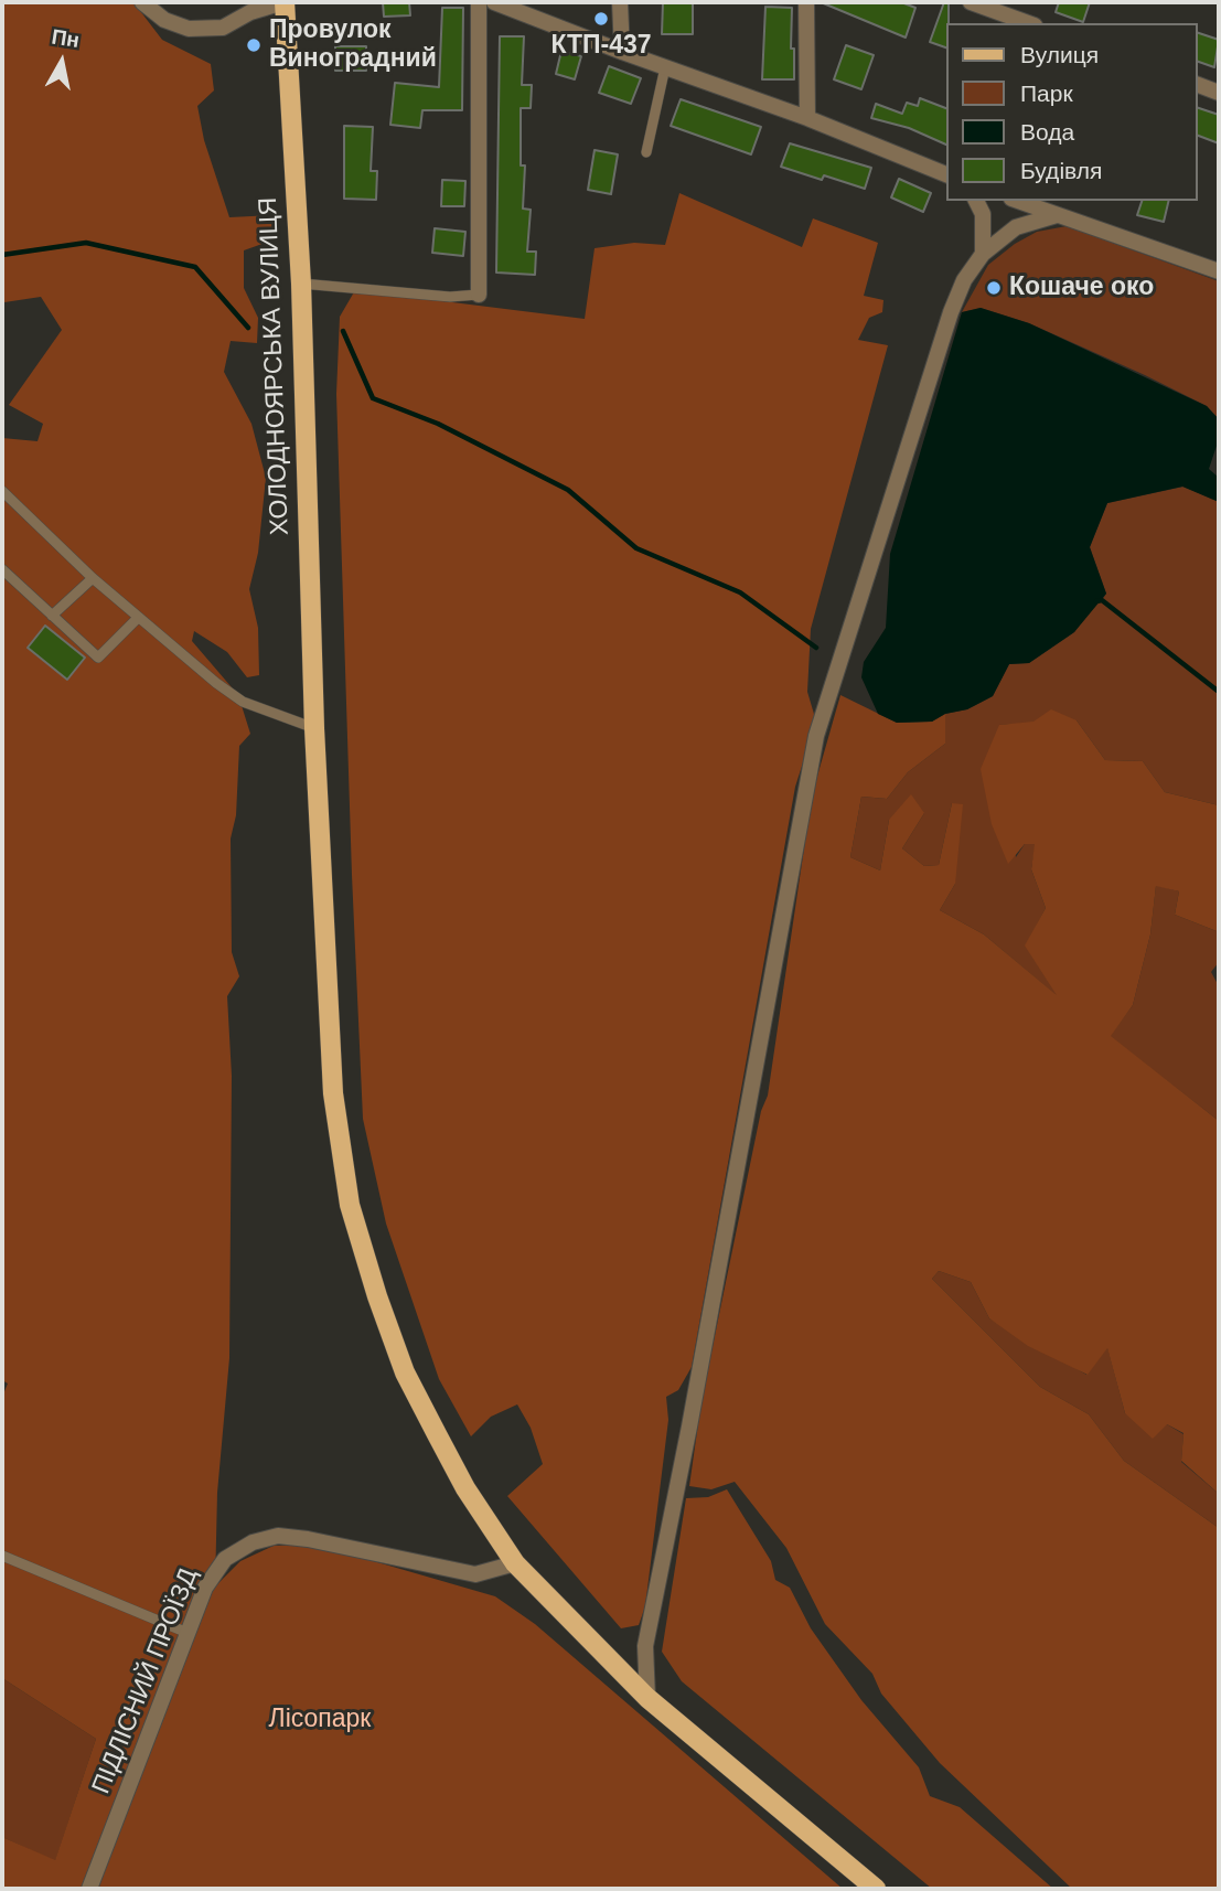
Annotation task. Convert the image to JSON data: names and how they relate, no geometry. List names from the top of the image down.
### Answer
{
  "streets": {
    "main road": ["ХОЛОДНОЯРСЬКА ВУЛИЦЯ"],
    "street": ["ПІДЛІСНИЙ ПРОЇЗД"]
  },
  "crossings": [
    ["ХОЛОДНОЯРСЬКА ВУЛИЦЯ", "ПІДЛІСНИЙ ПРОЇЗД"]
  ],
  "parks": ["Лісопарк"],
  "places": ["КТП-437", "Провулок Виноградний", "Кошаче око"],
  "legend": [
    "Вулиця",
    "Парк",
    "Вода",
    "Будівля"
  ],
  "north": "top"
}
